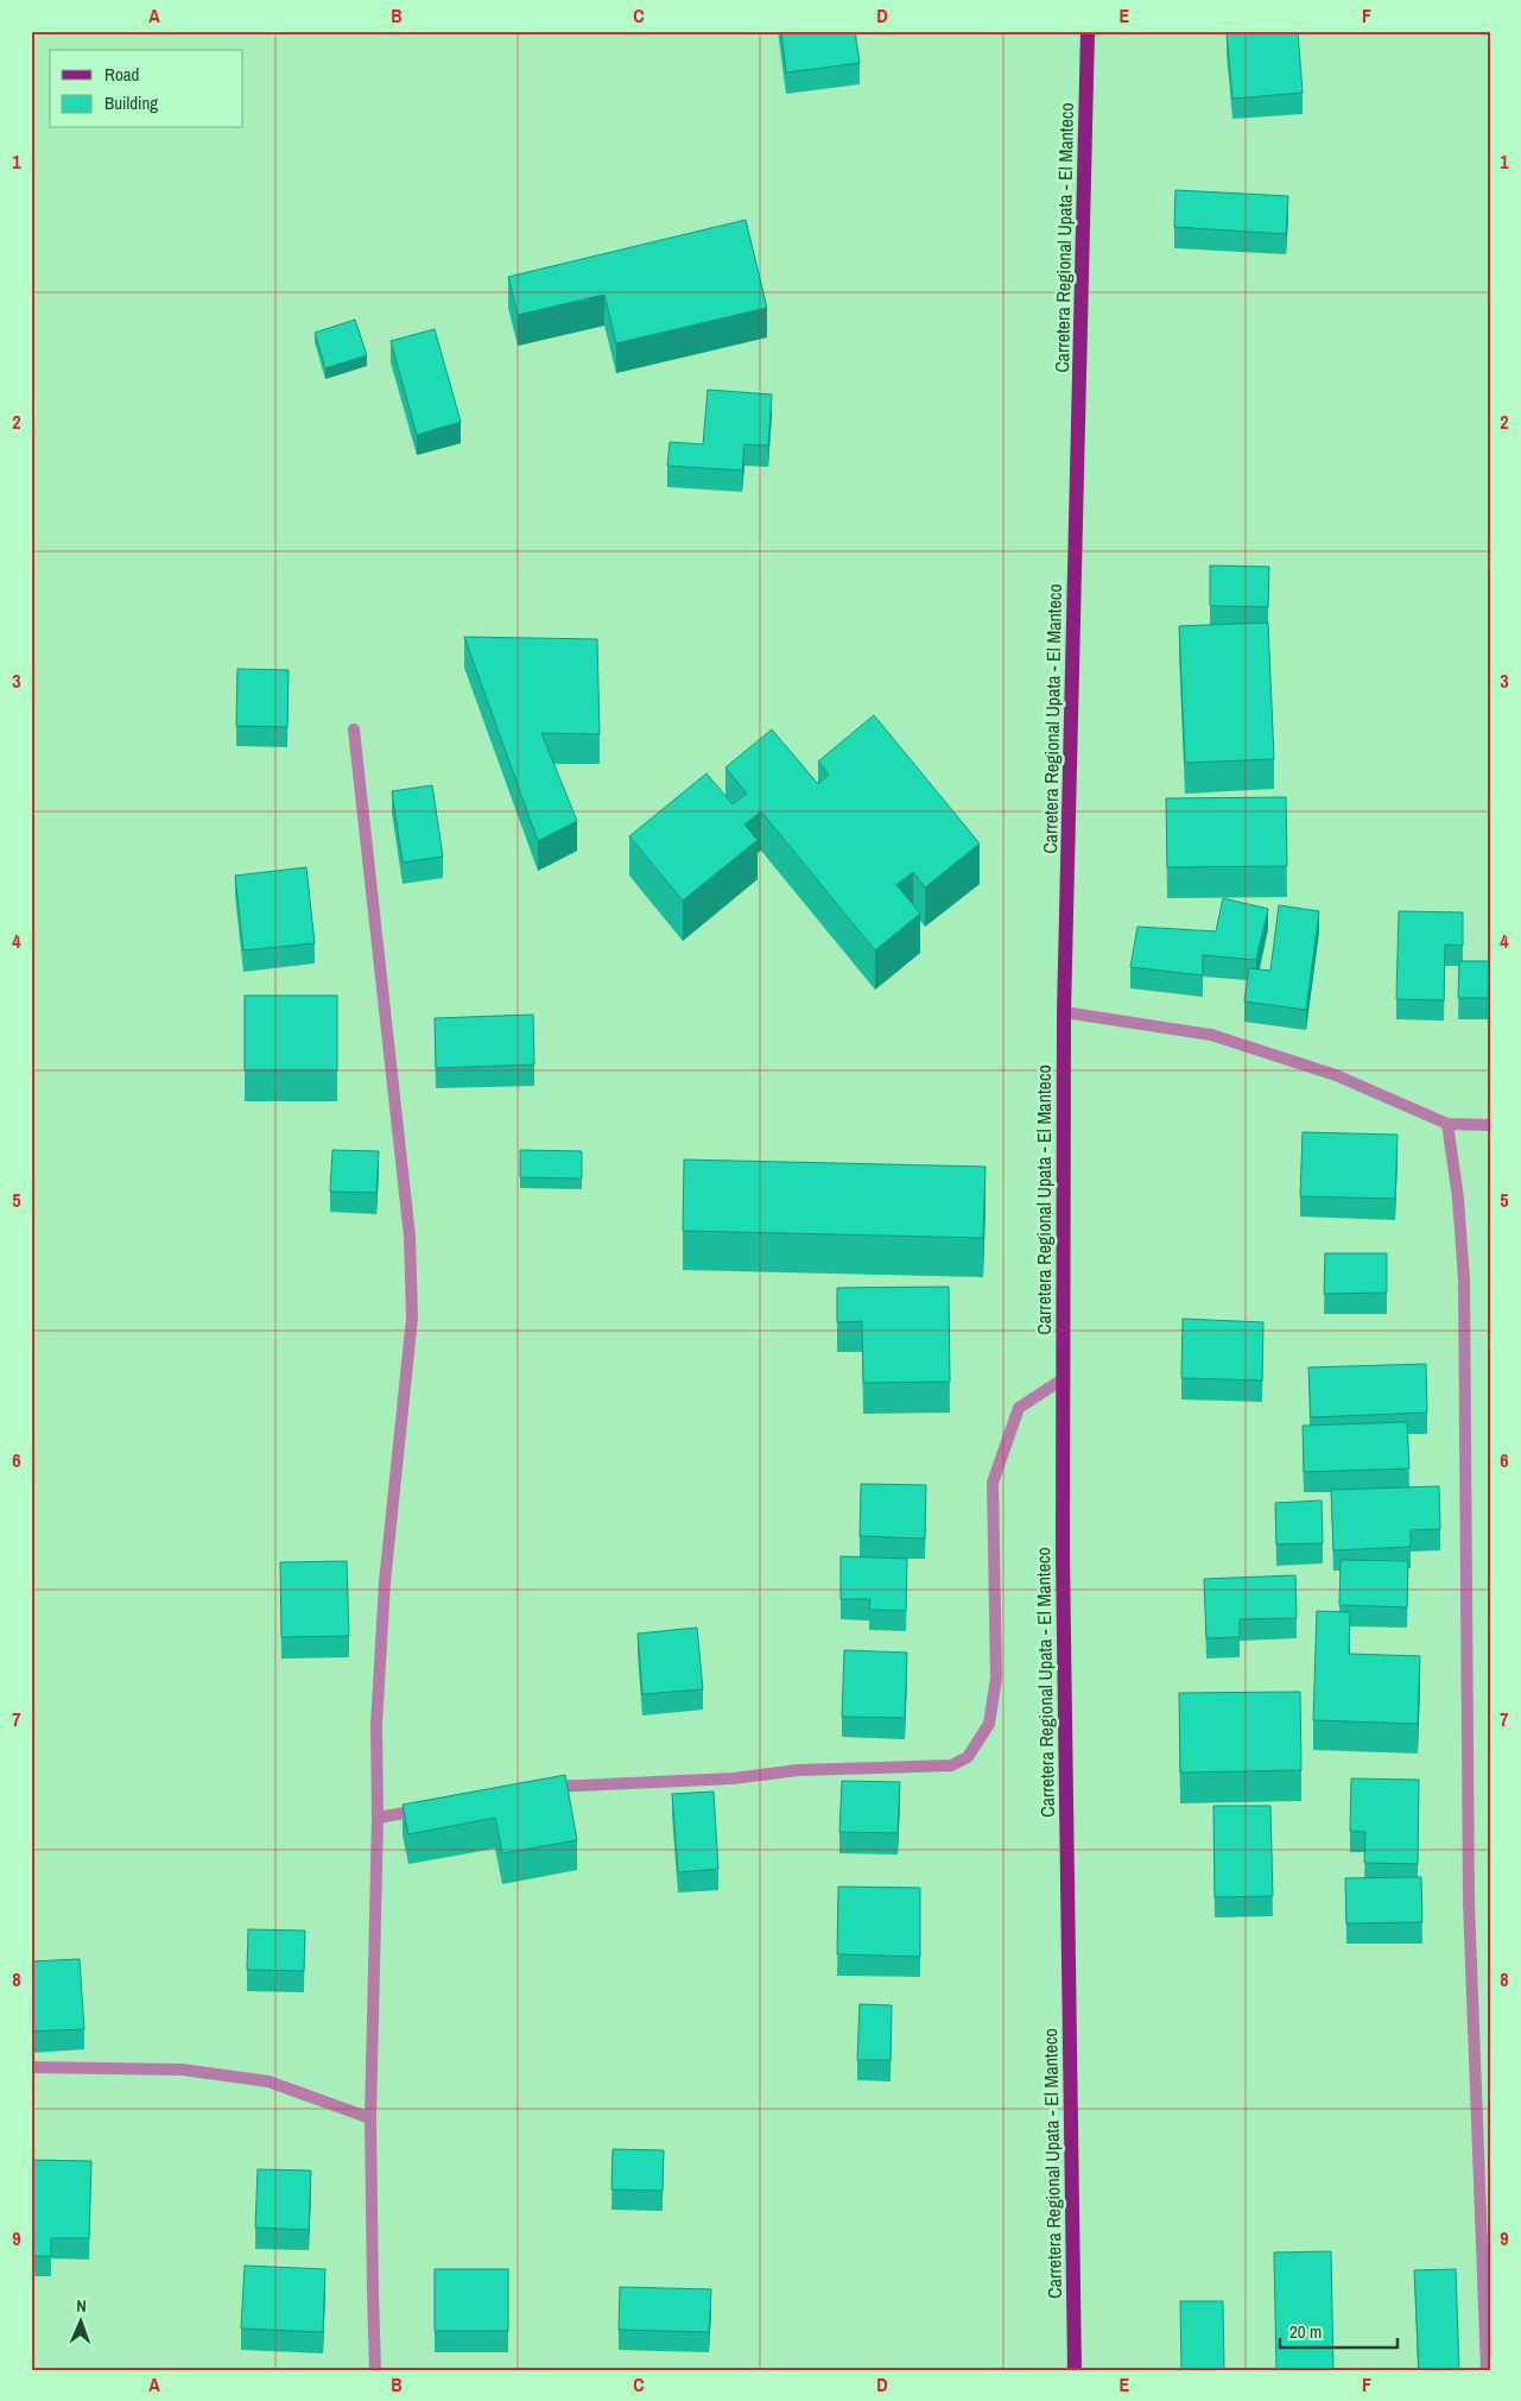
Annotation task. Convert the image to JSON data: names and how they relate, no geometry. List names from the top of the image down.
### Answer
{
  "streets": {
    "main road": ["Carretera Regional Upata - El Manteco"]
  },
  "legend": ["Road", "Building"],
  "scale_bar": "20 m",
  "north": "top",
  "grid": {
    "columns": [
      "A",
      "B",
      "C",
      "D",
      "E",
      "F"
    ],
    "rows": [
      "1",
      "2",
      "3",
      "4",
      "5",
      "6",
      "7",
      "8",
      "9"
    ]
  }
}
